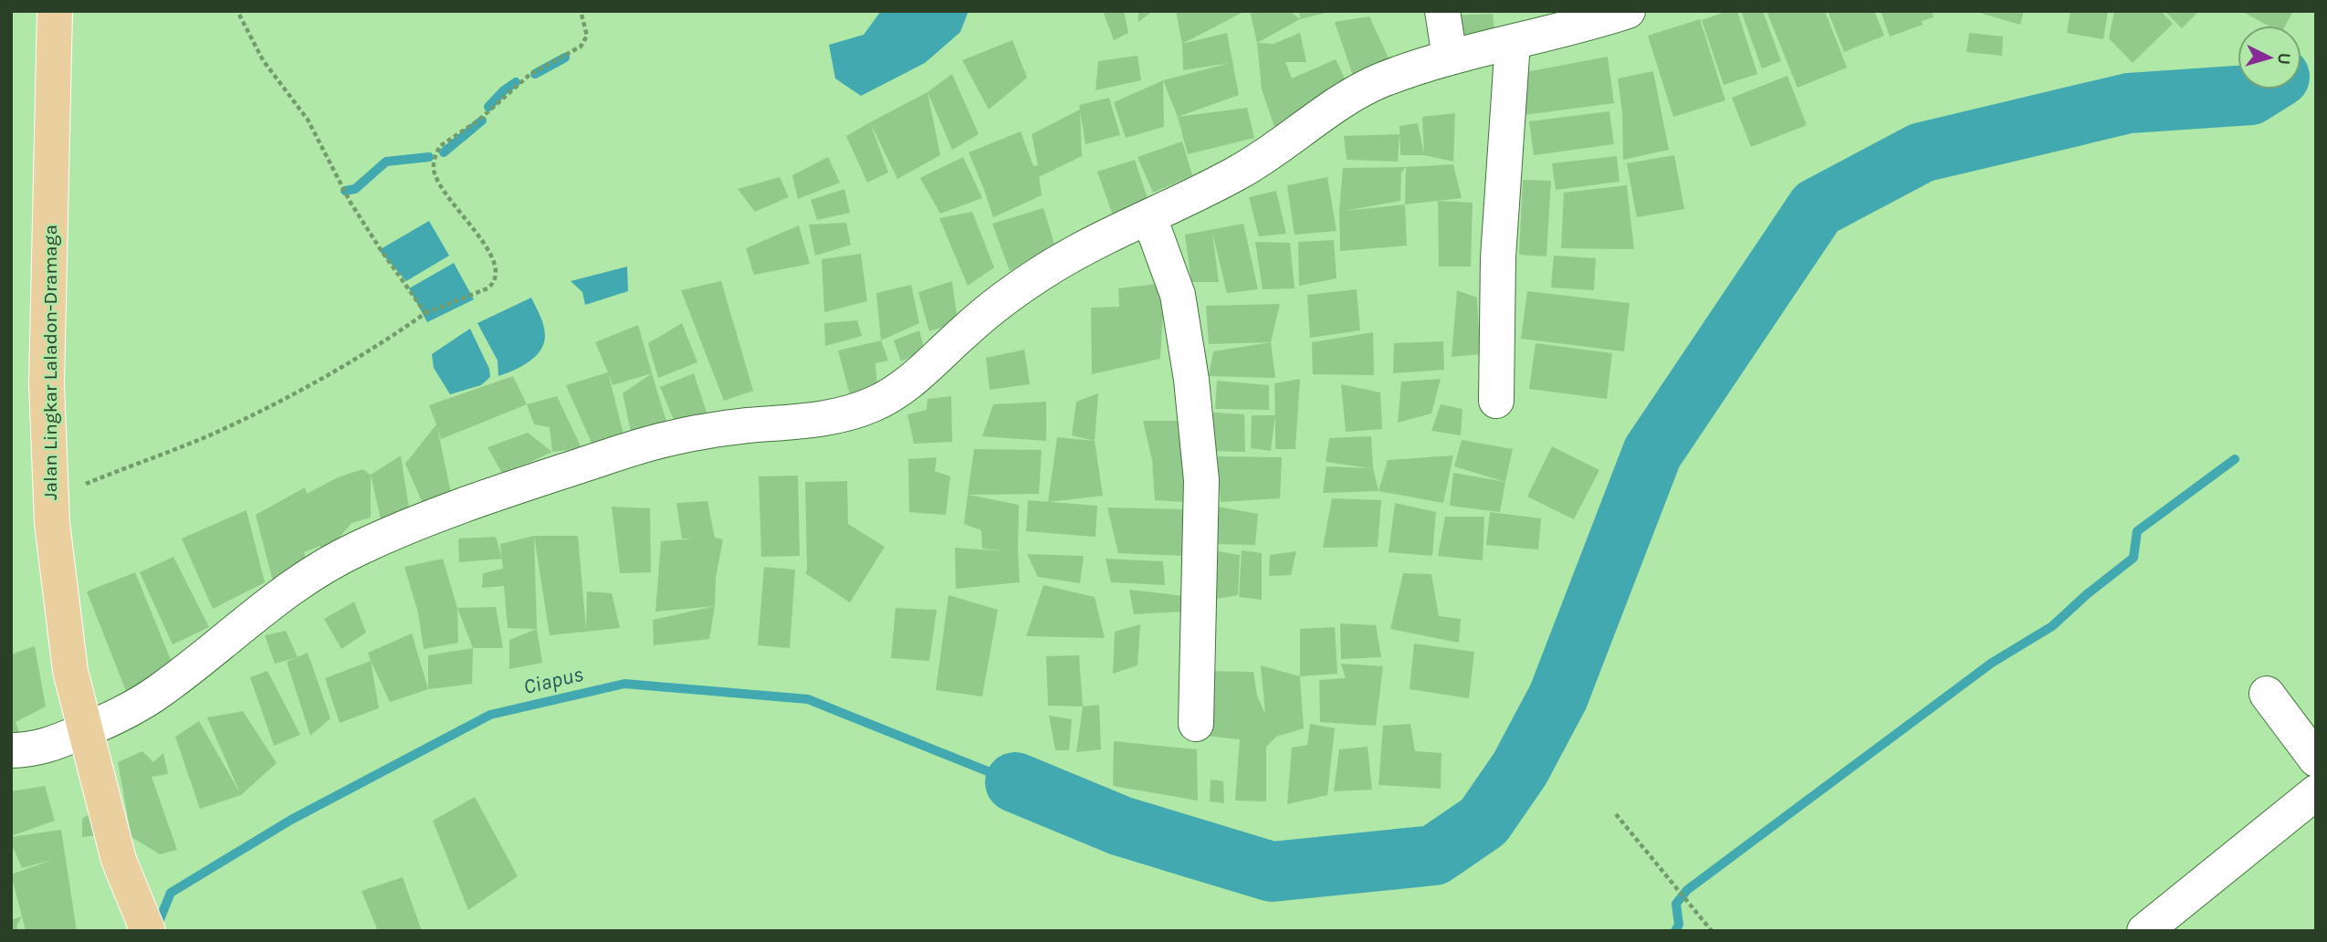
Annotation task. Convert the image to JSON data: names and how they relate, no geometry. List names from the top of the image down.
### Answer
{
  "streets": {
    "main road": ["Jalan Lingkar Laladon-Dramaga"]
  },
  "water": ["Ciapus"],
  "north": "right"
}
